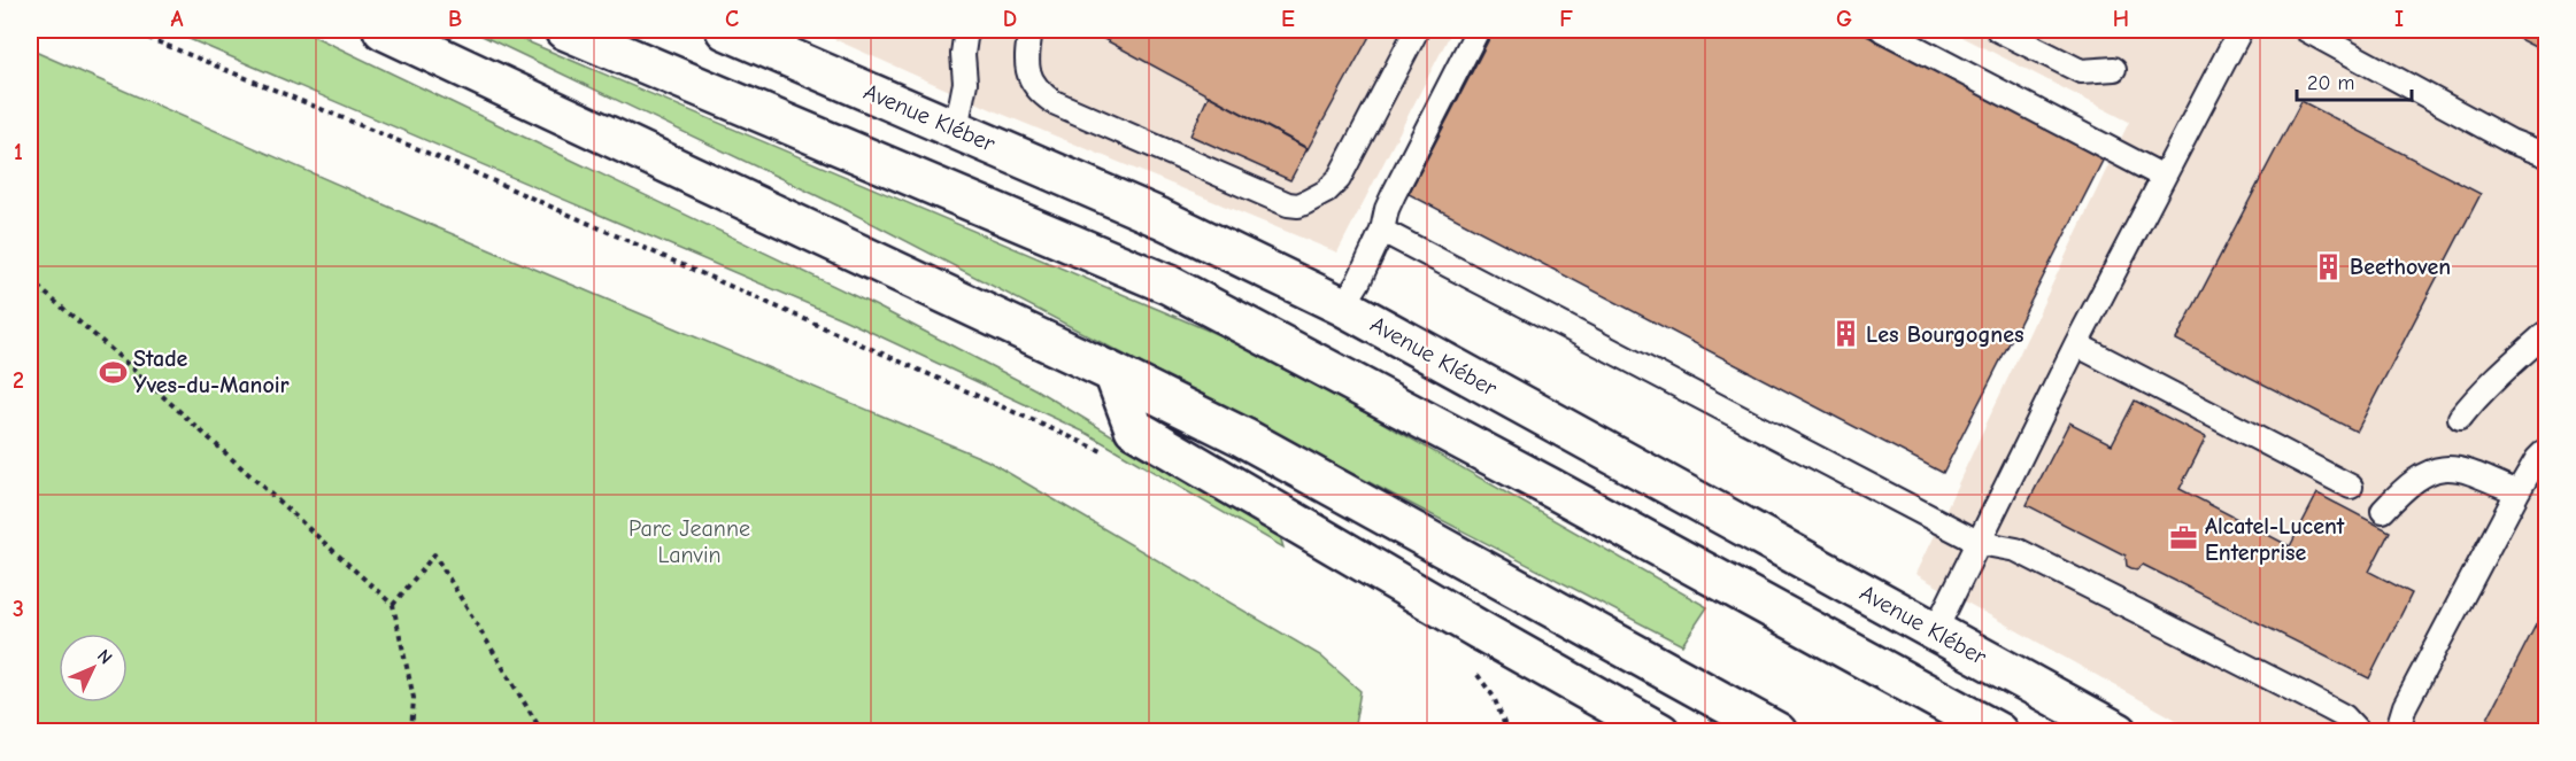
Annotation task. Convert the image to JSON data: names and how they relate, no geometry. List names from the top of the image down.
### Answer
{
  "streets": {
    "main road": ["Avenue Kléber"]
  },
  "parks": ["Parc Jeanne Lanvin"],
  "places": {
    "building": ["Beethoven", "Les Bourgognes"],
    "sports": ["Stade Yves-du-Manoir"],
    "office": ["Alcatel-Lucent Enterprise"]
  },
  "scale_bar": "20 m",
  "north": "top right",
  "grid": {
    "columns": [
      "A",
      "B",
      "C",
      "D",
      "E",
      "F",
      "G",
      "H",
      "I"
    ],
    "rows": ["1", "2", "3"]
  }
}
